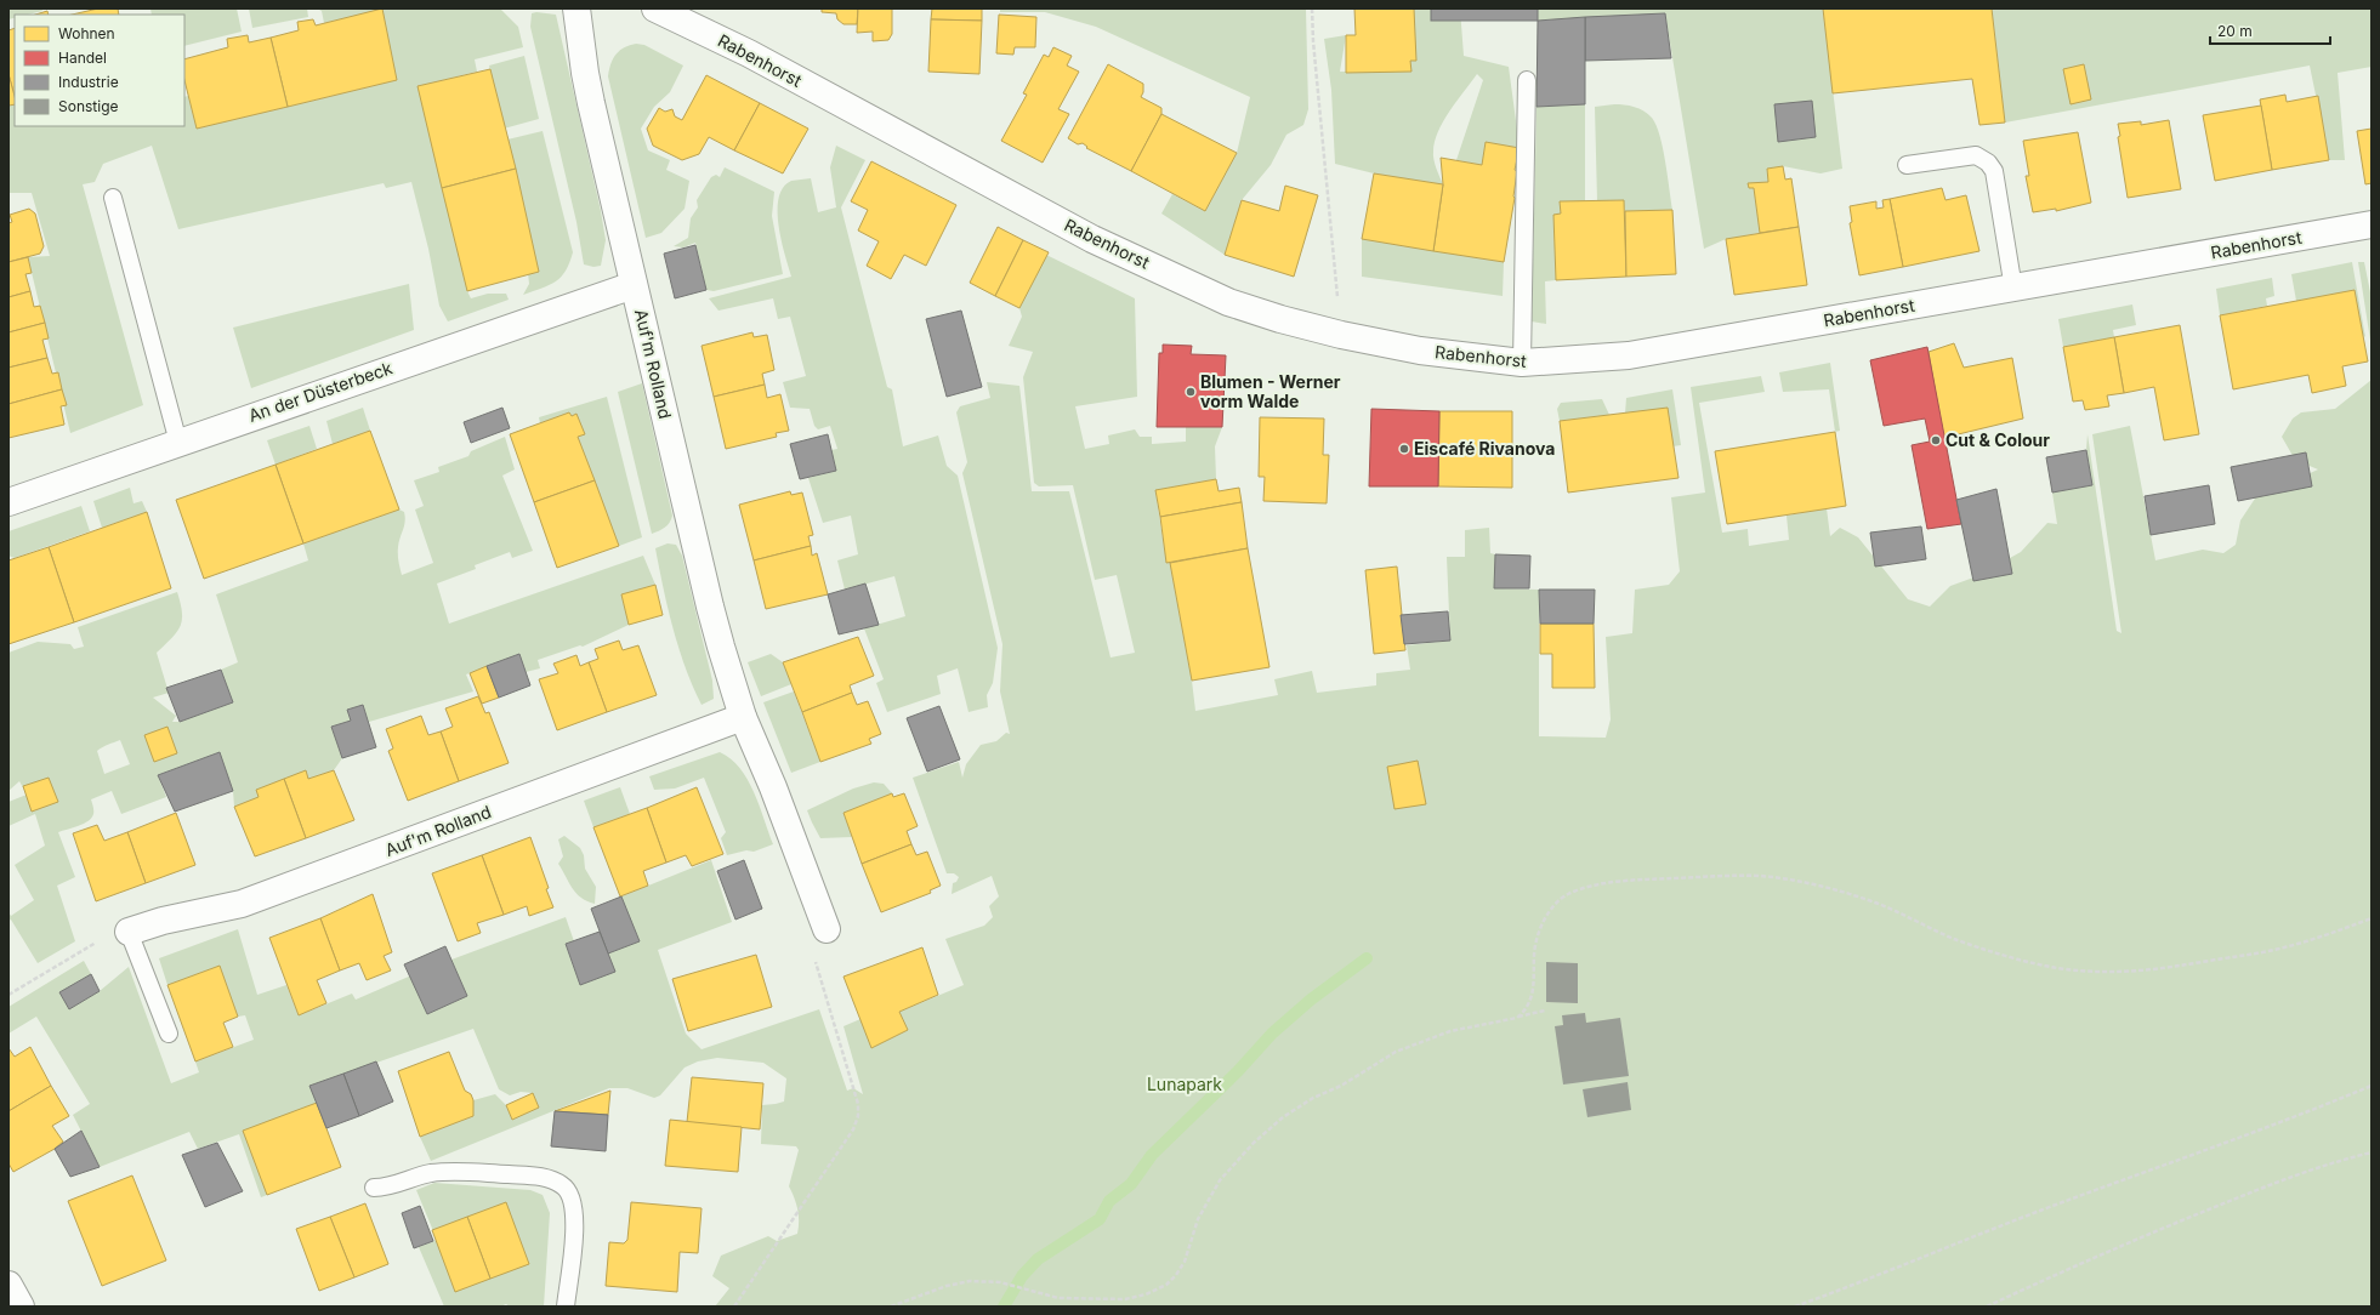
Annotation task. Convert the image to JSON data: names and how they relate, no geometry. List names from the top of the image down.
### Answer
{
  "streets": {
    "street": ["Rabenhorst", "Auf'm Rolland", "An der Düsterbeck"]
  },
  "crossings": [
    ["Auf'm Rolland", "An der Düsterbeck"]
  ],
  "parks": ["Lunapark"],
  "places": ["Blumen - Werner vorm Walde", "Cut & Colour", "Eiscafé Rivanova"],
  "legend": [
    "Wohnen",
    "Handel",
    "Industrie",
    "Sonstige"
  ],
  "scale_bar": "20 m"
}
